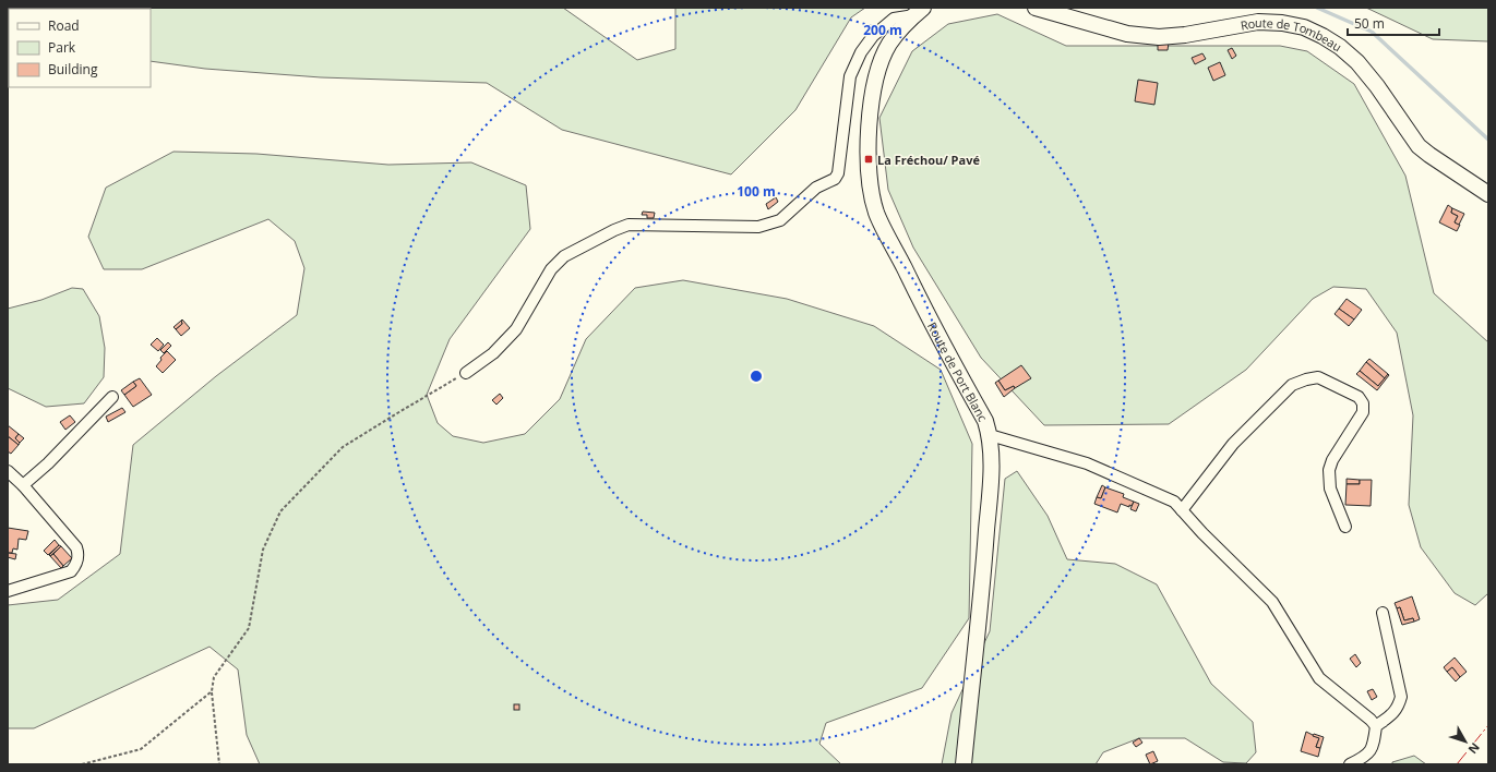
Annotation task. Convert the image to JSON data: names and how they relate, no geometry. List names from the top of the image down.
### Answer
{
  "streets": {
    "street": ["Route de Tombeau", "Route de Port Blanc"]
  },
  "places": {
    "transit": ["La Fréchou/ Pavé"]
  },
  "legend": ["Road", "Park", "Building"],
  "scale_bar": "50 m",
  "north": "bottom right",
  "rings": ["200 m", "100 m"]
}
